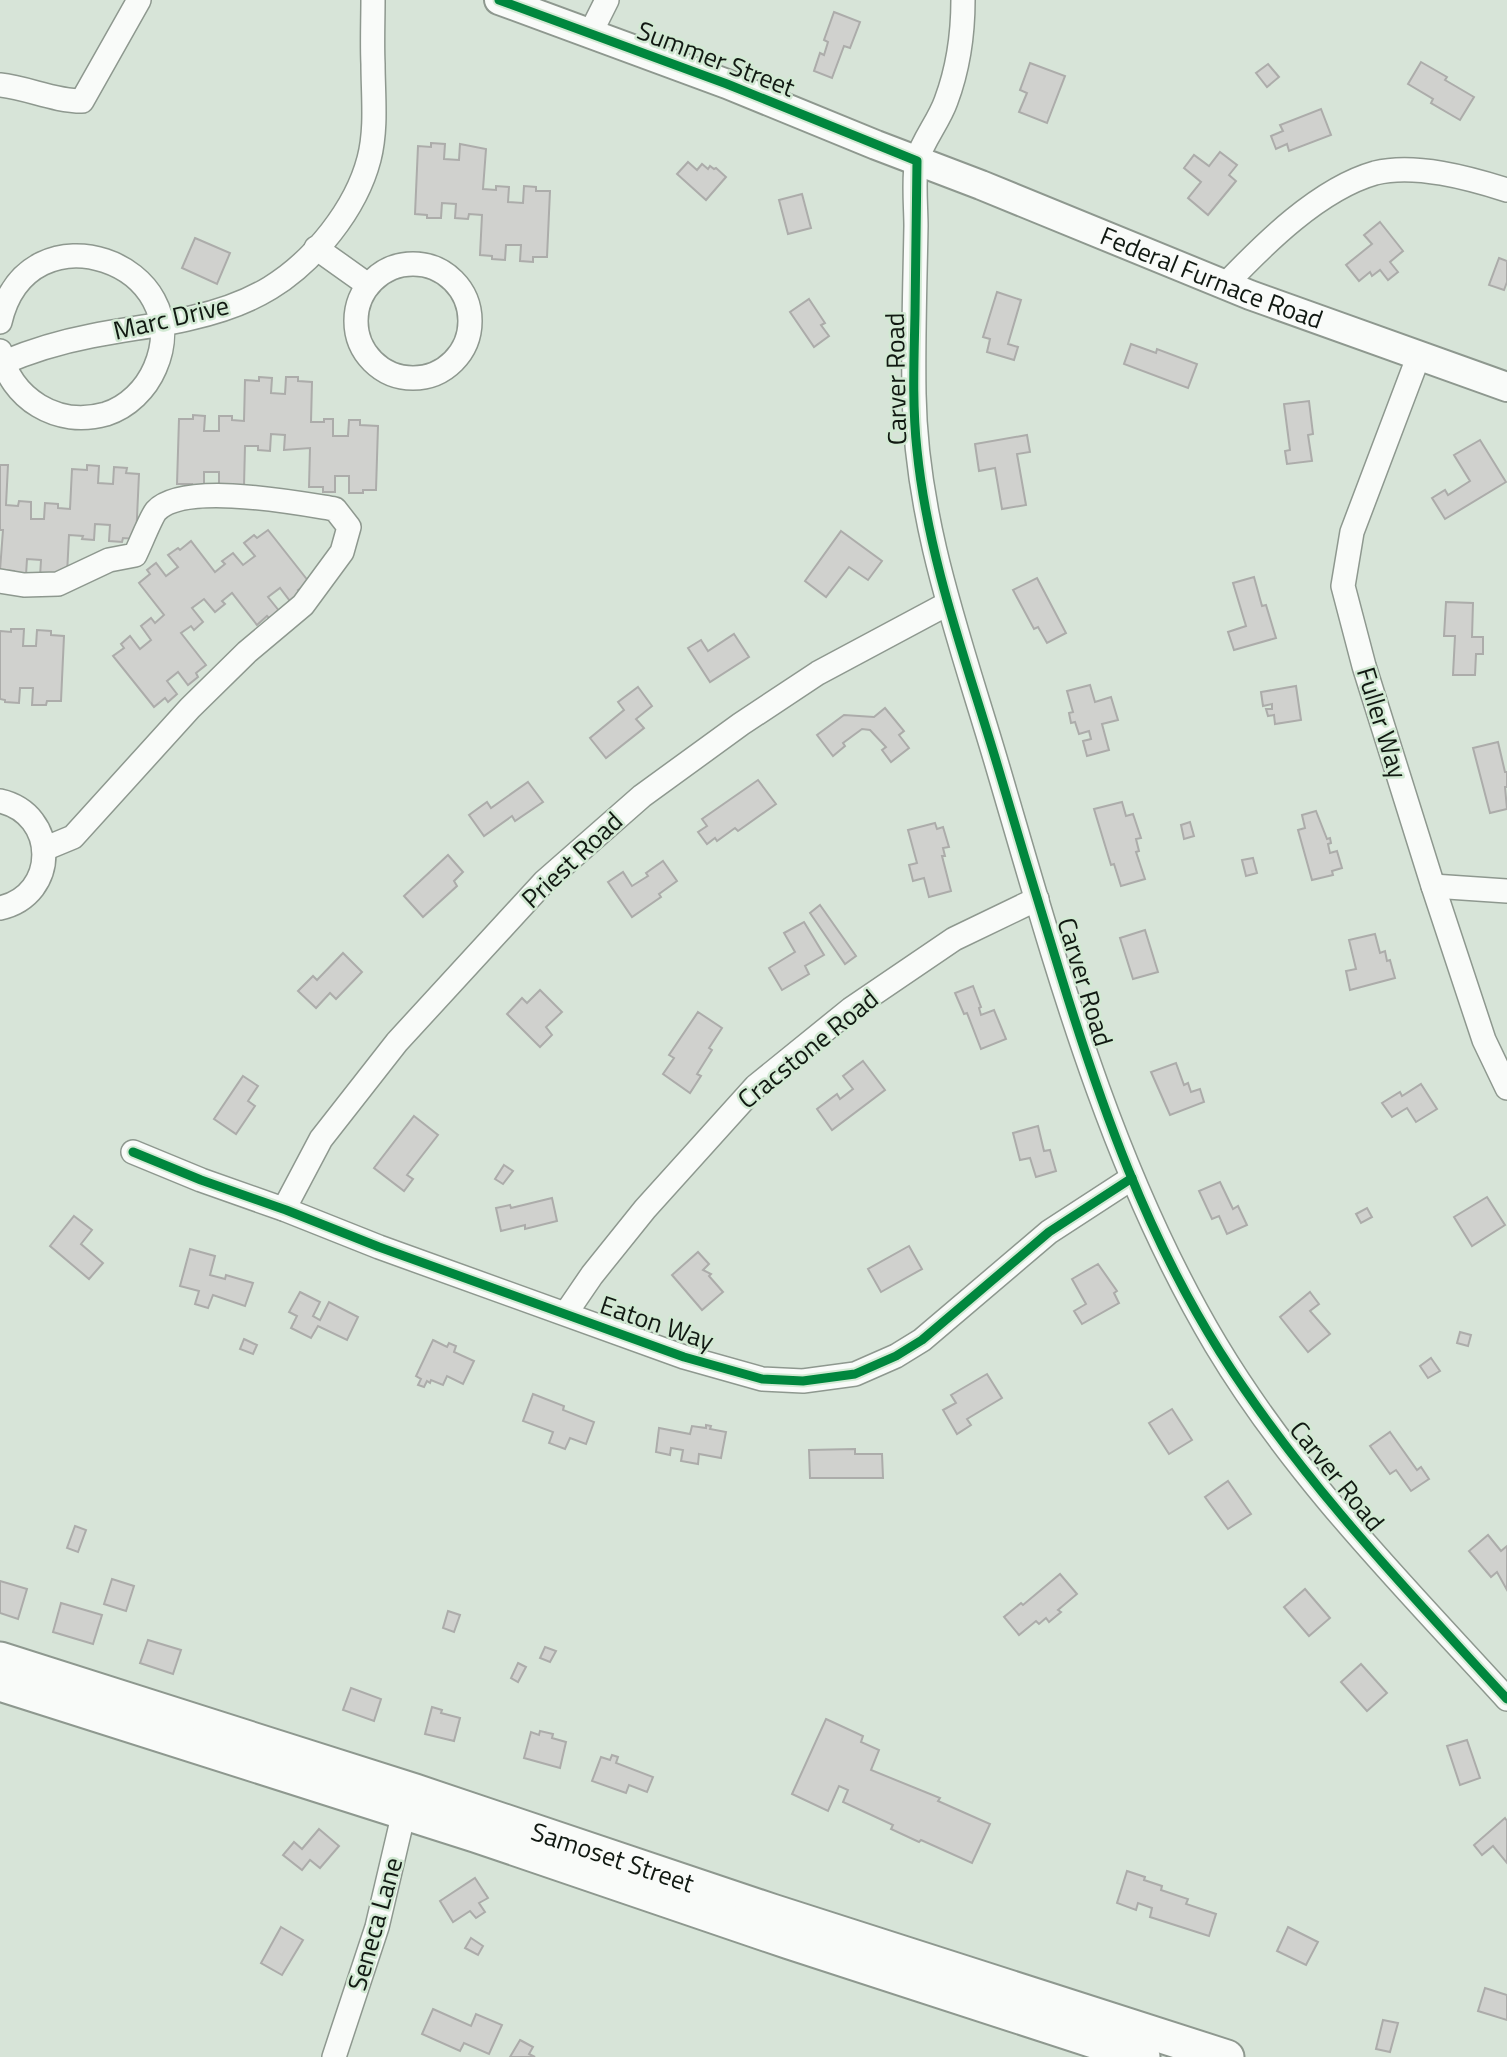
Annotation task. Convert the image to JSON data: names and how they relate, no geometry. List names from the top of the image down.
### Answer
{
  "streets": {
    "highway": ["Samoset Street"],
    "main road": ["Summer Street", "Federal Furnace Road"],
    "street": [
      "Marc Drive",
      "Carver Road",
      "Fuller Way",
      "Priest Road",
      "Cracstone Road",
      "Eaton Way",
      "Seneca Lane"
    ]
  },
  "crossings": [
    ["Summer Street", "Federal Furnace Road"],
    ["Summer Street", "Carver Road"],
    ["Federal Furnace Road", "Carver Road"],
    ["Federal Furnace Road", "Fuller Way"],
    ["Carver Road", "Priest Road"],
    ["Carver Road", "Cracstone Road"],
    ["Carver Road", "Eaton Way"],
    ["Priest Road", "Eaton Way"],
    ["Cracstone Road", "Eaton Way"],
    ["Samoset Street", "Seneca Lane"]
  ]
}
